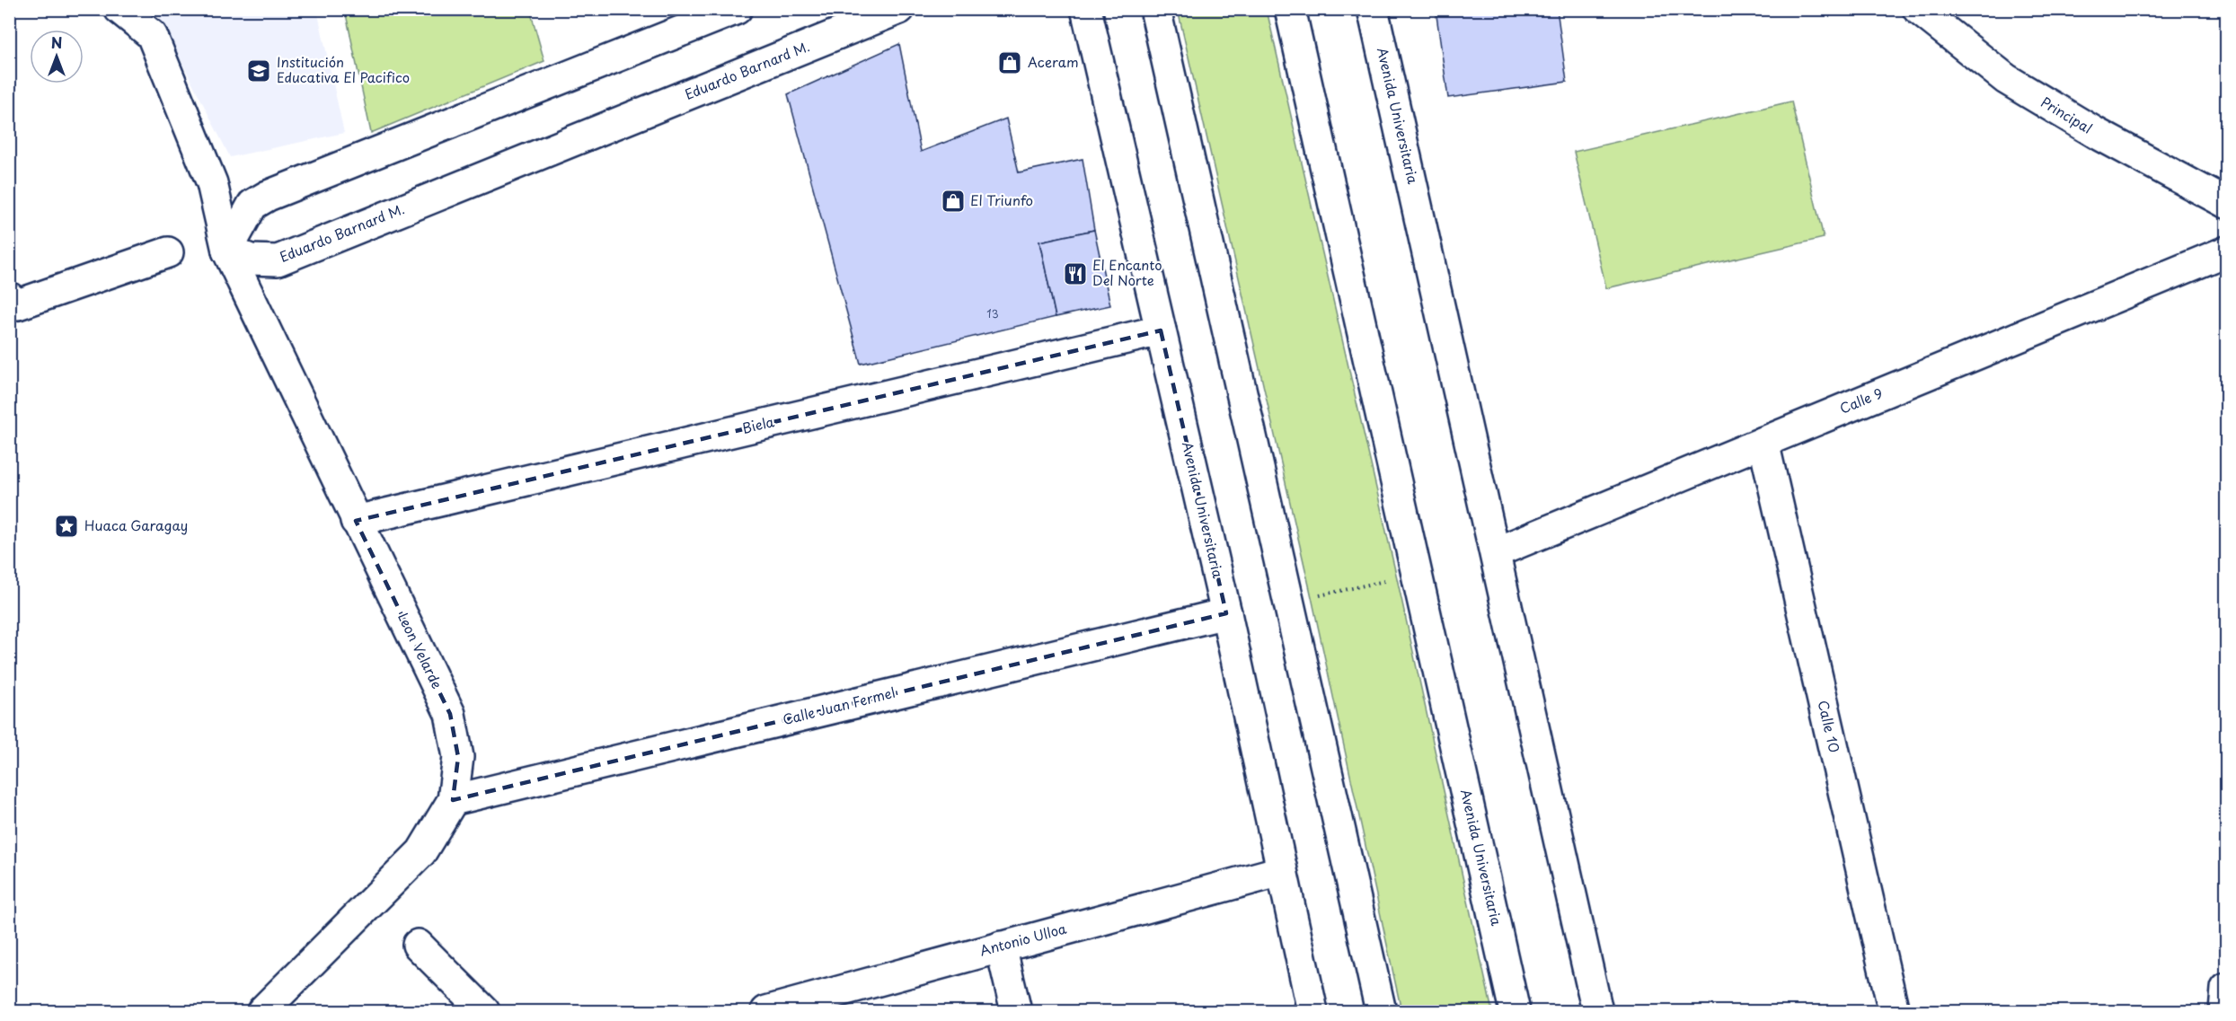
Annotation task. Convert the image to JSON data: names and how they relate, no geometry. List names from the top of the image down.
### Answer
{
  "streets": {
    "street": [
      "Eduardo Barnard M.",
      "Avenida Universitaria",
      "Principal",
      "Calle 9",
      "Biela",
      "Leon Velarde",
      "Calle Juan Fermel",
      "Calle 10",
      "Antonio Ulloa"
    ]
  },
  "crossings": [
    ["Eduardo Barnard M.", "Leon Velarde"],
    ["Avenida Universitaria", "Calle 9"],
    ["Avenida Universitaria", "Biela"],
    ["Avenida Universitaria", "Calle Juan Fermel"],
    ["Avenida Universitaria", "Antonio Ulloa"],
    ["Calle 9", "Calle 10"],
    ["Biela", "Leon Velarde"],
    ["Leon Velarde", "Calle Juan Fermel"]
  ],
  "places": {
    "shop": ["Aceram", "El Triunfo"],
    "school or university": ["Institución Educativa El Pacifico"],
    "restaurant": ["El Encanto Del Norte"],
    "place": ["Huaca Garagay"]
  },
  "house_numbers": ["13"],
  "north": "top"
}
